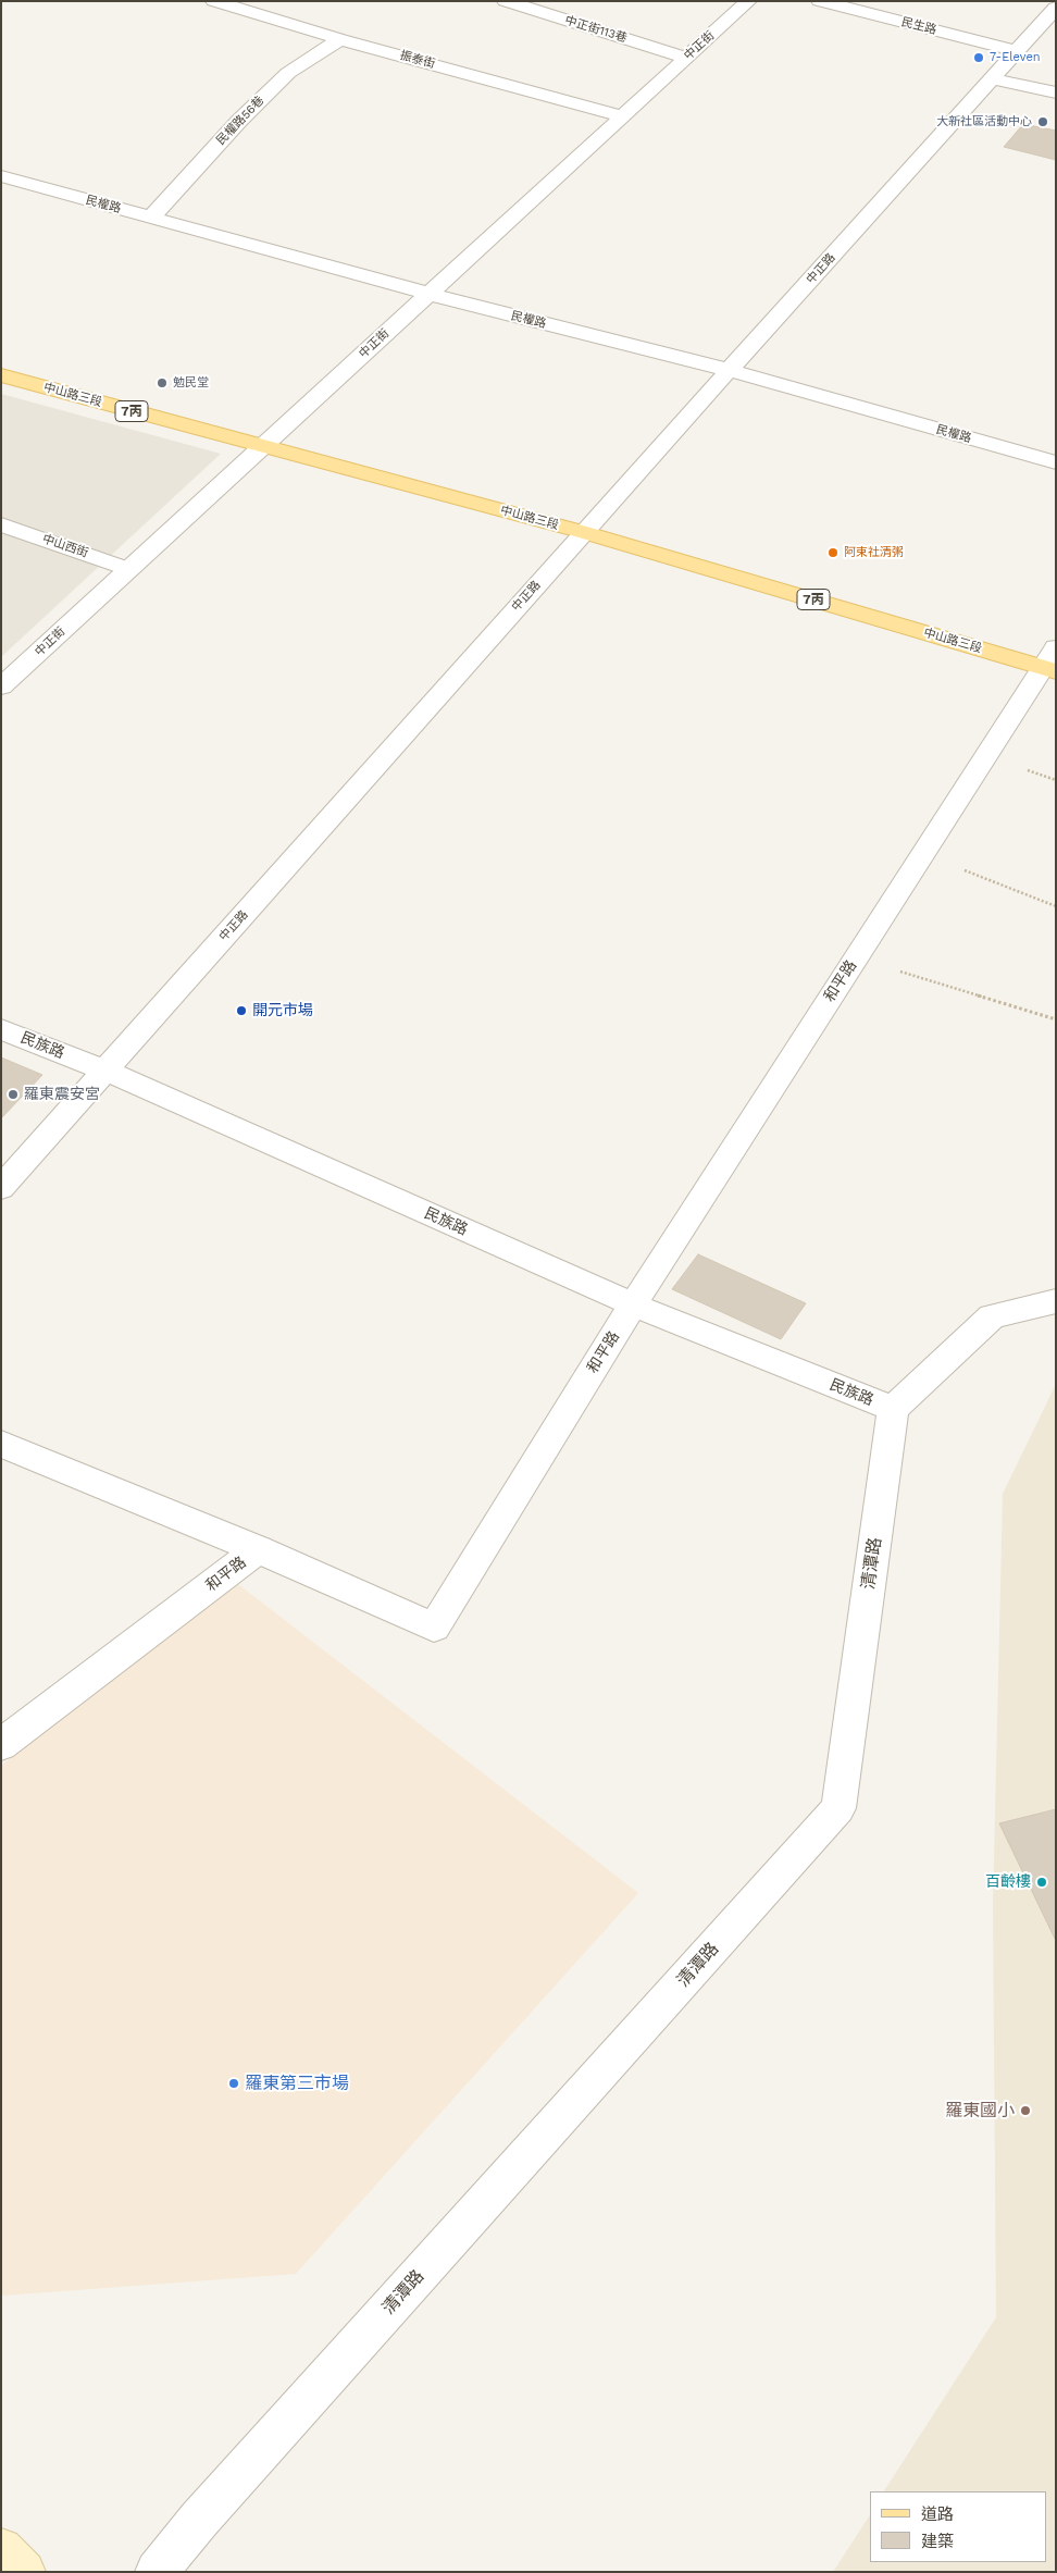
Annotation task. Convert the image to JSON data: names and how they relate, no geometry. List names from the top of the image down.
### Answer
{
  "streets": {
    "main road": ["中山路三段", "7丙"],
    "street": [
      "民生路",
      "中正街",
      "振泰街",
      "民權路56巷",
      "民權路",
      "中正路",
      "中山西街",
      "和平路",
      "民族路",
      "清潭路"
    ]
  },
  "crossings": [
    ["民生路", "中正路"],
    ["中正街", "振泰街"],
    ["中正街", "民權路"],
    ["中正街", "中山路三段"],
    ["中正街", "中山西街"],
    ["振泰街", "民權路56巷"],
    ["民權路56巷", "民權路"],
    ["民權路", "中正路"],
    ["中正路", "中山路三段"],
    ["中正路", "民族路"],
    ["中山路三段", "和平路"],
    ["和平路", "民族路"],
    ["民族路", "清潭路"]
  ],
  "places": [
    "7-Eleven",
    "大新社區活動中心",
    "勉民堂",
    "阿束社清粥",
    "開元市場",
    "羅東震安宮",
    "百齡樓",
    "羅東第三市場",
    "羅東國小"
  ],
  "legend": ["道路", "建築"]
}
